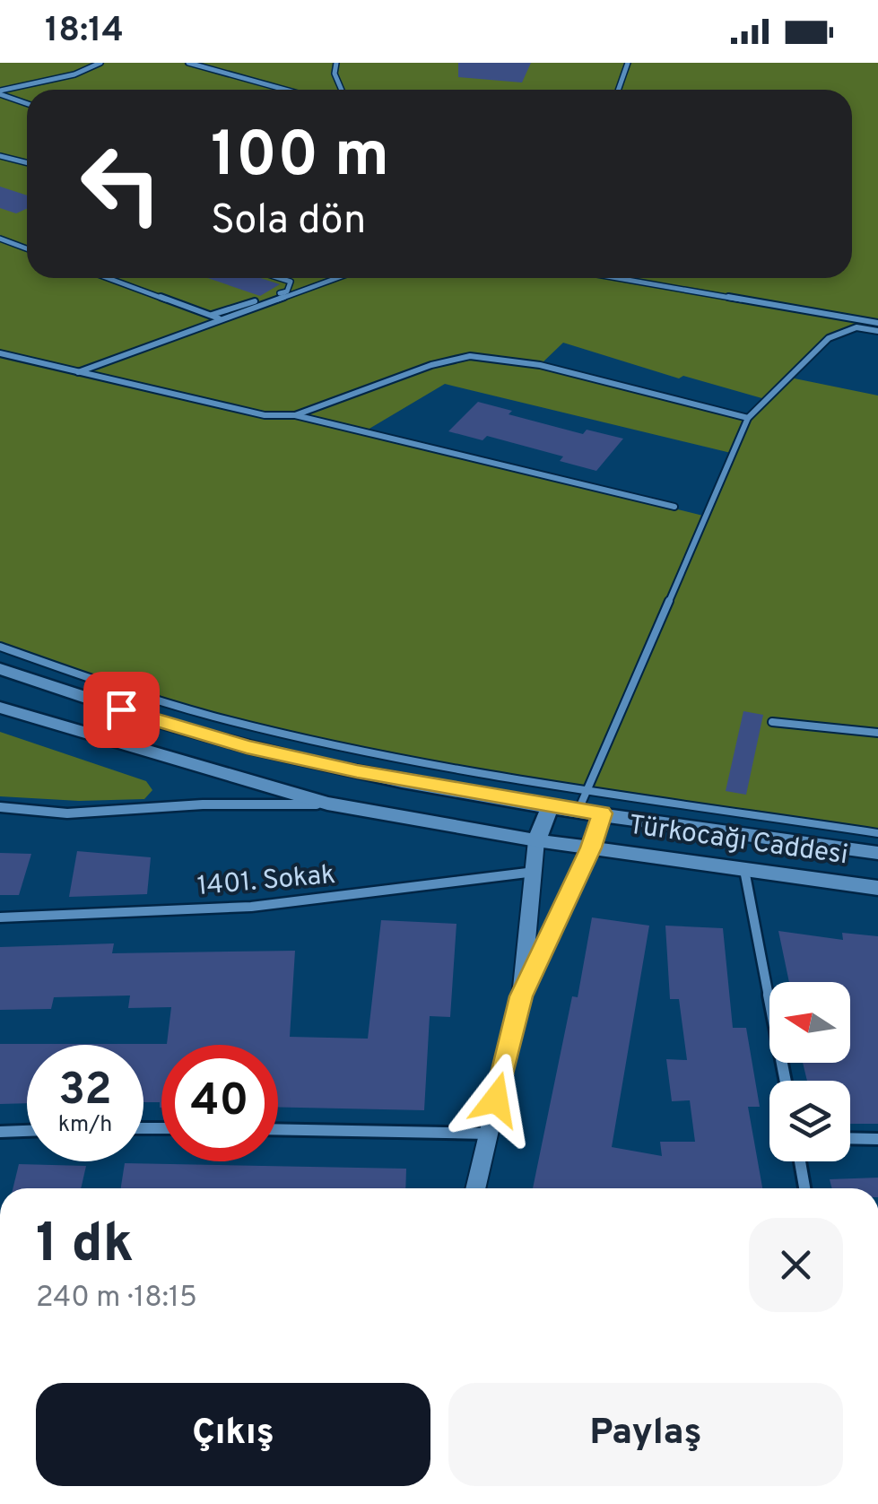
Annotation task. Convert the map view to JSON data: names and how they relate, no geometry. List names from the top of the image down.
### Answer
{
  "streets": {
    "main road": ["Türkocağı Caddesi"],
    "street": ["1401. Sokak"]
  },
  "north": "left",
  "page": {
    "status": "18:14",
    "turn": ["100 m", "Sola dön"],
    "speed": "32 km/h",
    "limit": "40",
    "heading": ["1 dk", "240 m · 18:15"],
    "buttons": ["Çıkış", "Paylaş"]
  }
}
